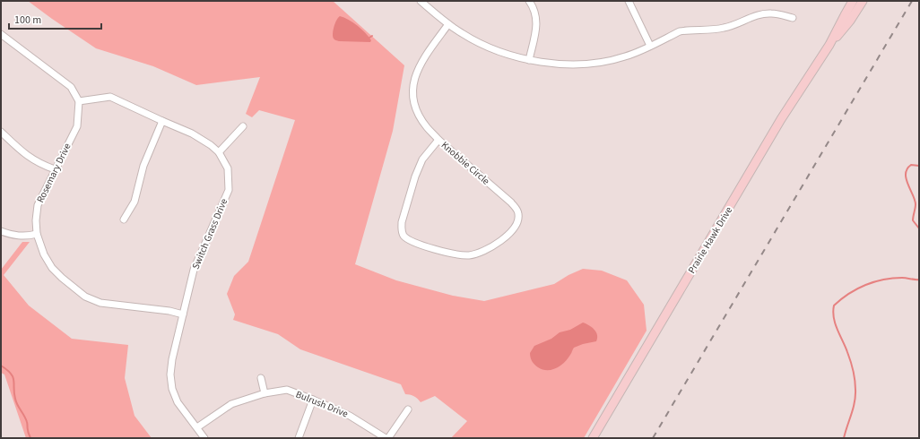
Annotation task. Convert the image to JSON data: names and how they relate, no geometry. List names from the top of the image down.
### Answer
{
  "streets": {
    "street": [
      "Knobbie Circle",
      "Rosemary Drive",
      "Switch Grass Drive",
      "Prairie Hawk Drive",
      "Bulrush Drive"
    ]
  },
  "crossings": [
    ["Rosemary Drive", "Switch Grass Drive"],
    ["Switch Grass Drive", "Bulrush Drive"]
  ],
  "scale_bar": "100 m"
}
